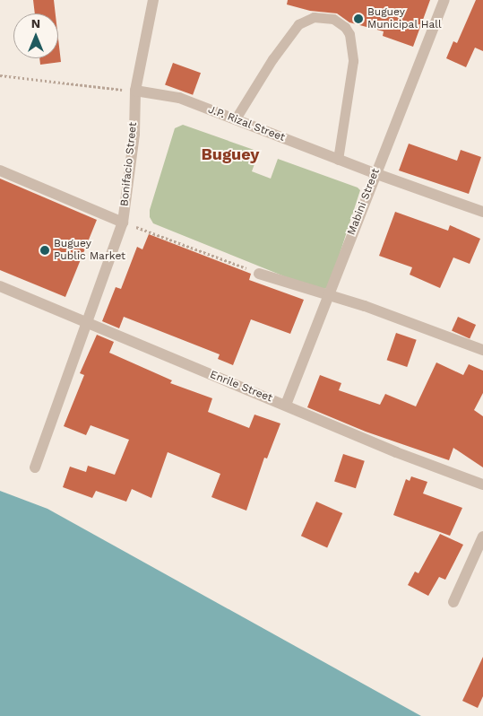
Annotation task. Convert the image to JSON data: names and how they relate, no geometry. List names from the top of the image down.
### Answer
{
  "streets": {
    "street": [
      "J.P. Rizal Street",
      "Bonifacio Street",
      "Mabini Street",
      "Enrile Street"
    ]
  },
  "crossings": [
    ["J.P. Rizal Street", "Bonifacio Street"],
    ["J.P. Rizal Street", "Mabini Street"],
    ["Bonifacio Street", "Enrile Street"],
    ["Mabini Street", "Enrile Street"]
  ],
  "districts": ["Buguey"],
  "places": ["Buguey Municipal Hall", "Buguey Public Market"],
  "north": "top"
}
